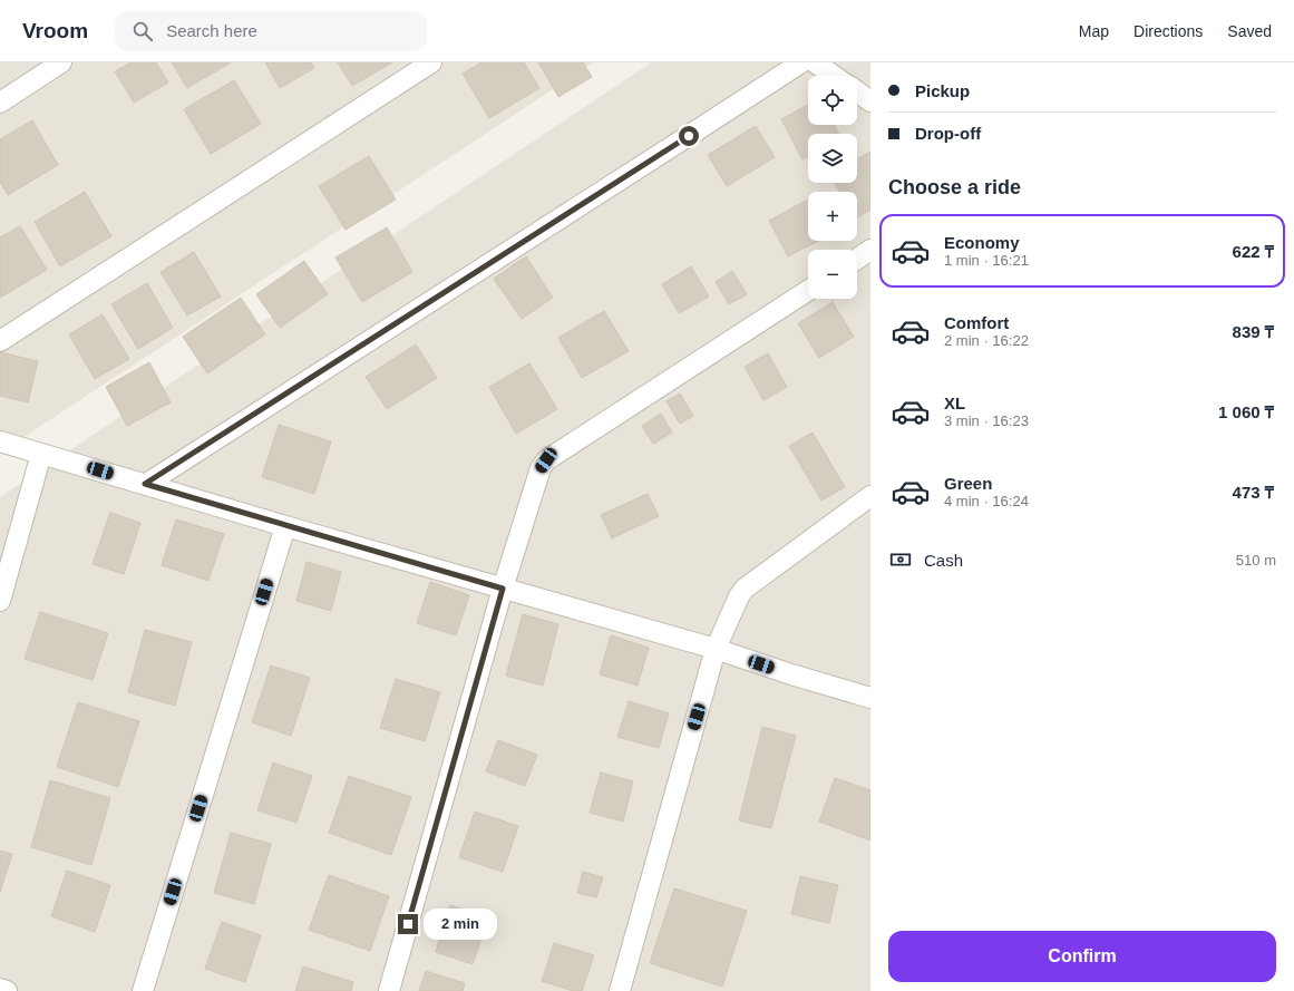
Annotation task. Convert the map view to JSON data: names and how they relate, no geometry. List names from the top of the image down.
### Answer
{
  "page": {
    "header": "Vroom",
    "search": "Search here",
    "nav": ["Map", "Directions", "Saved"],
    "banner": ["Pickup", "Drop-off"],
    "map_buttons": ["+", "−"],
    "heading": "Choose a ride",
    "list": [
      {
        "name": "Economy",
        "note": "1 min · 16:21",
        "value": "622 ₸"
      },
      {
        "name": "Comfort",
        "note": "2 min · 16:22",
        "value": "839 ₸"
      },
      {
        "name": "XL",
        "note": "3 min · 16:23",
        "value": "1 060 ₸"
      },
      {
        "name": "Green",
        "note": "4 min · 16:24",
        "value": "473 ₸"
      }
    ],
    "pay": ["Cash", "510 m"],
    "bubble": "2 min",
    "buttons": "Confirm"
  }
}
